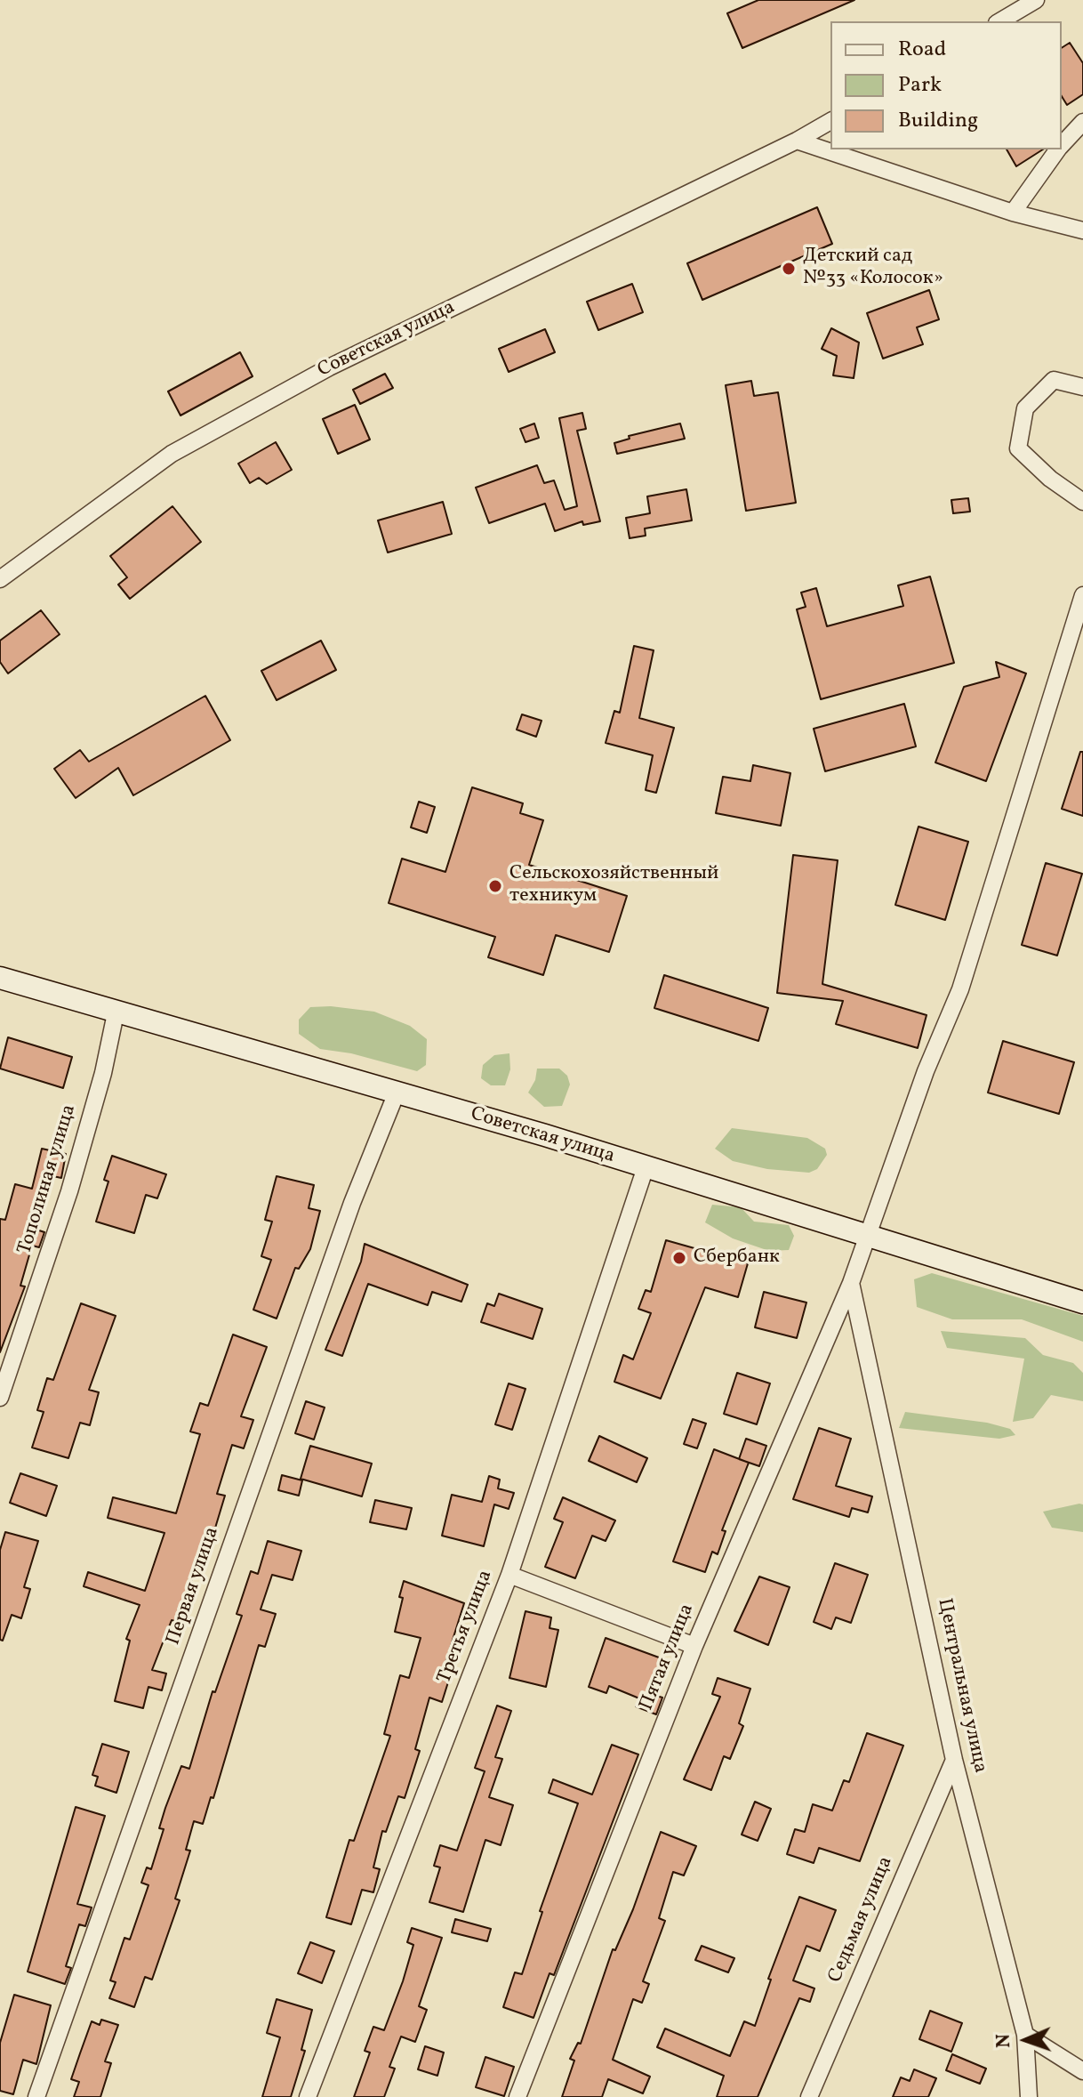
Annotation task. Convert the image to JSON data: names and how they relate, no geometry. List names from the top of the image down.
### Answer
{
  "streets": {
    "main road": ["Советская улица"],
    "street": [
      "Тополиная улица",
      "Первая улица",
      "Третья улица",
      "Пятая улица",
      "Центральная улица",
      "Седьмая улица"
    ]
  },
  "crossings": [
    ["Советская улица", "Тополиная улица"],
    ["Советская улица", "Первая улица"],
    ["Советская улица", "Третья улица"],
    ["Советская улица", "Пятая улица"],
    ["Пятая улица", "Центральная улица"],
    ["Центральная улица", "Седьмая улица"]
  ],
  "places": ["Детский сад №33 «Колосок»", "Сельскохозяйственный техникум", "Сбербанк"],
  "legend": ["Road", "Park", "Building"],
  "north": "left"
}
